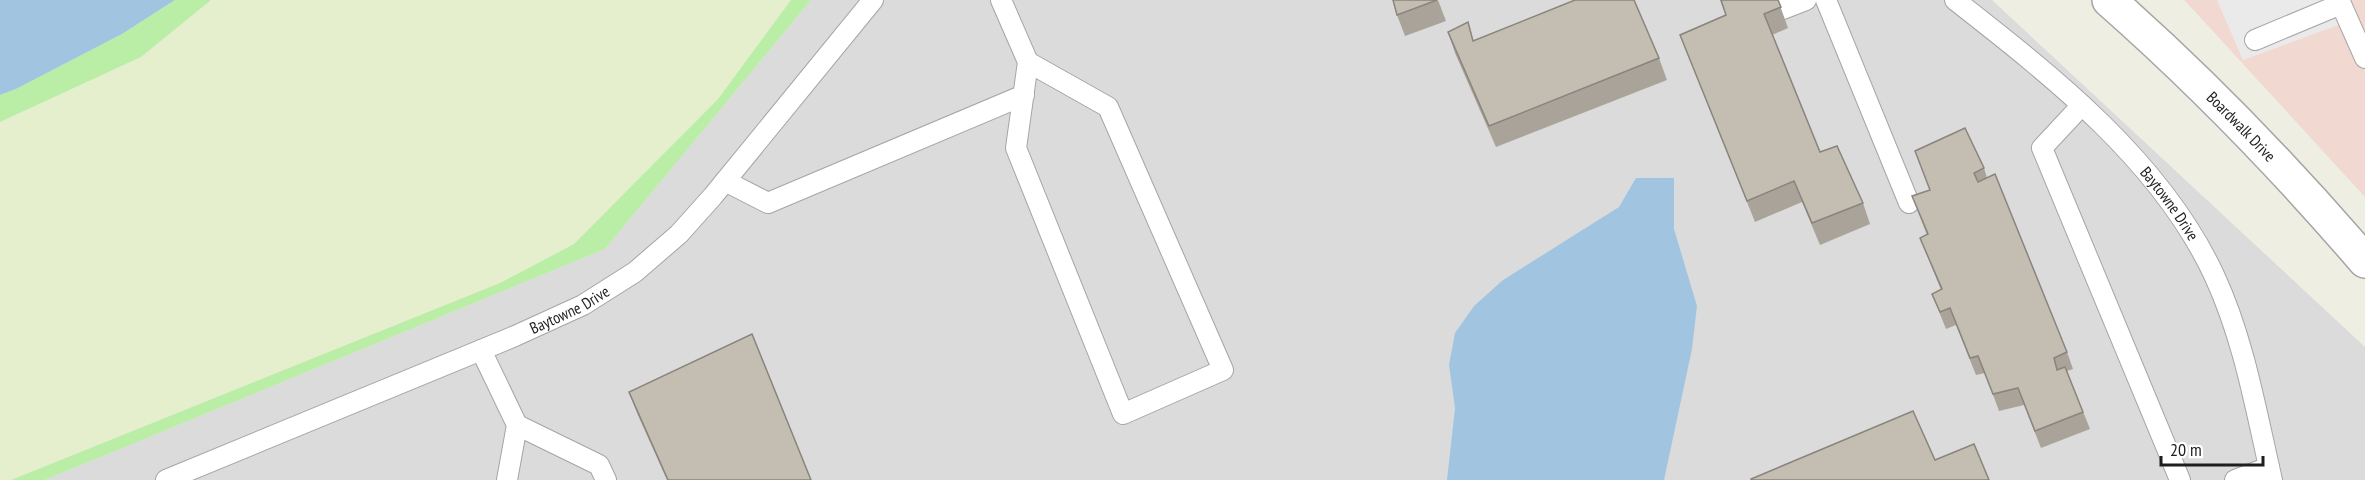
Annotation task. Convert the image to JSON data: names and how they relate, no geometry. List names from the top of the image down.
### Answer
{
  "streets": {
    "street": ["Boardwalk Drive"],
    "lane": ["Baytowne Drive"]
  },
  "scale_bar": "20 m"
}
